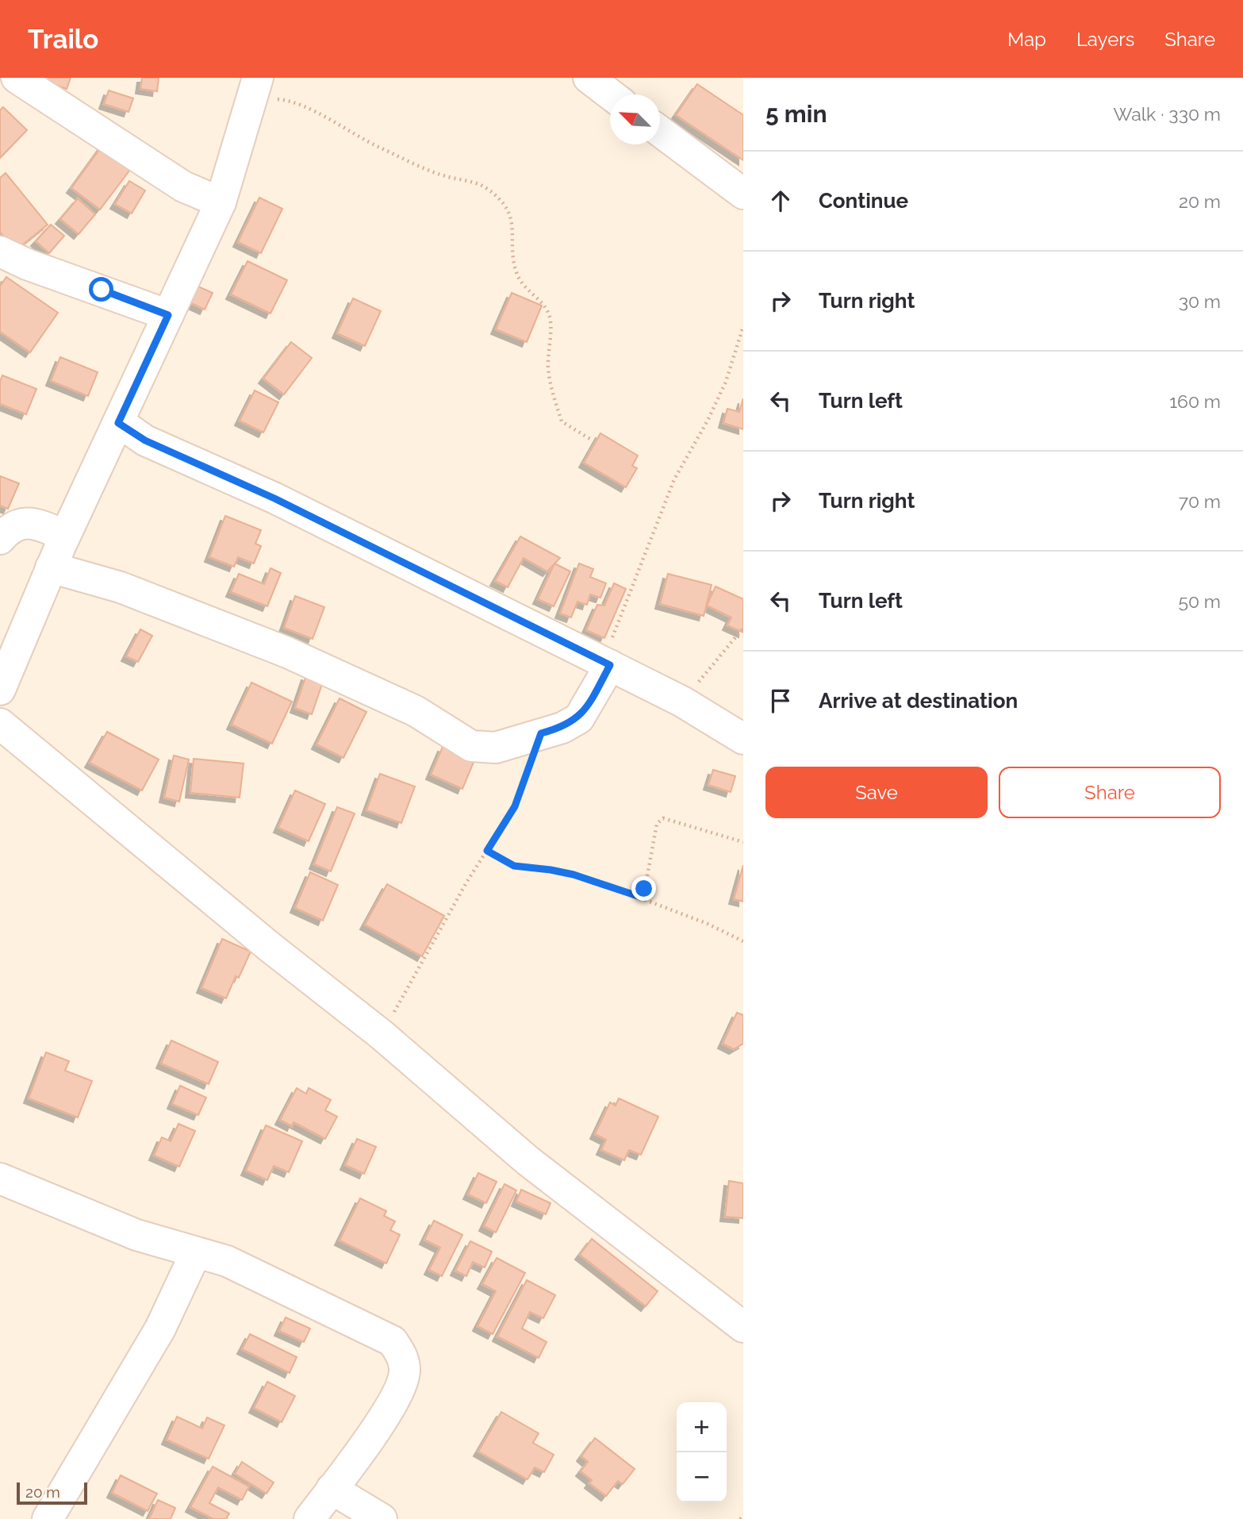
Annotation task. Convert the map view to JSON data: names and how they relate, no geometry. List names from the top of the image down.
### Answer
{
  "scale_bar": "20 m",
  "north": "top left",
  "page": {
    "header": "Trailo",
    "nav": ["Map", "Layers", "Share"],
    "heading": ["5 min", "Walk · 330 m"],
    "list": [
      ["Continue", "20 m"],
      ["Turn right", "30 m"],
      ["Turn left", "160 m"],
      ["Turn right", "70 m"],
      ["Turn left", "50 m"],
      "Arrive at destination"
    ],
    "buttons": ["Save", "Share"],
    "map_buttons": ["+", "−"],
    "scale": "20 m"
  }
}
